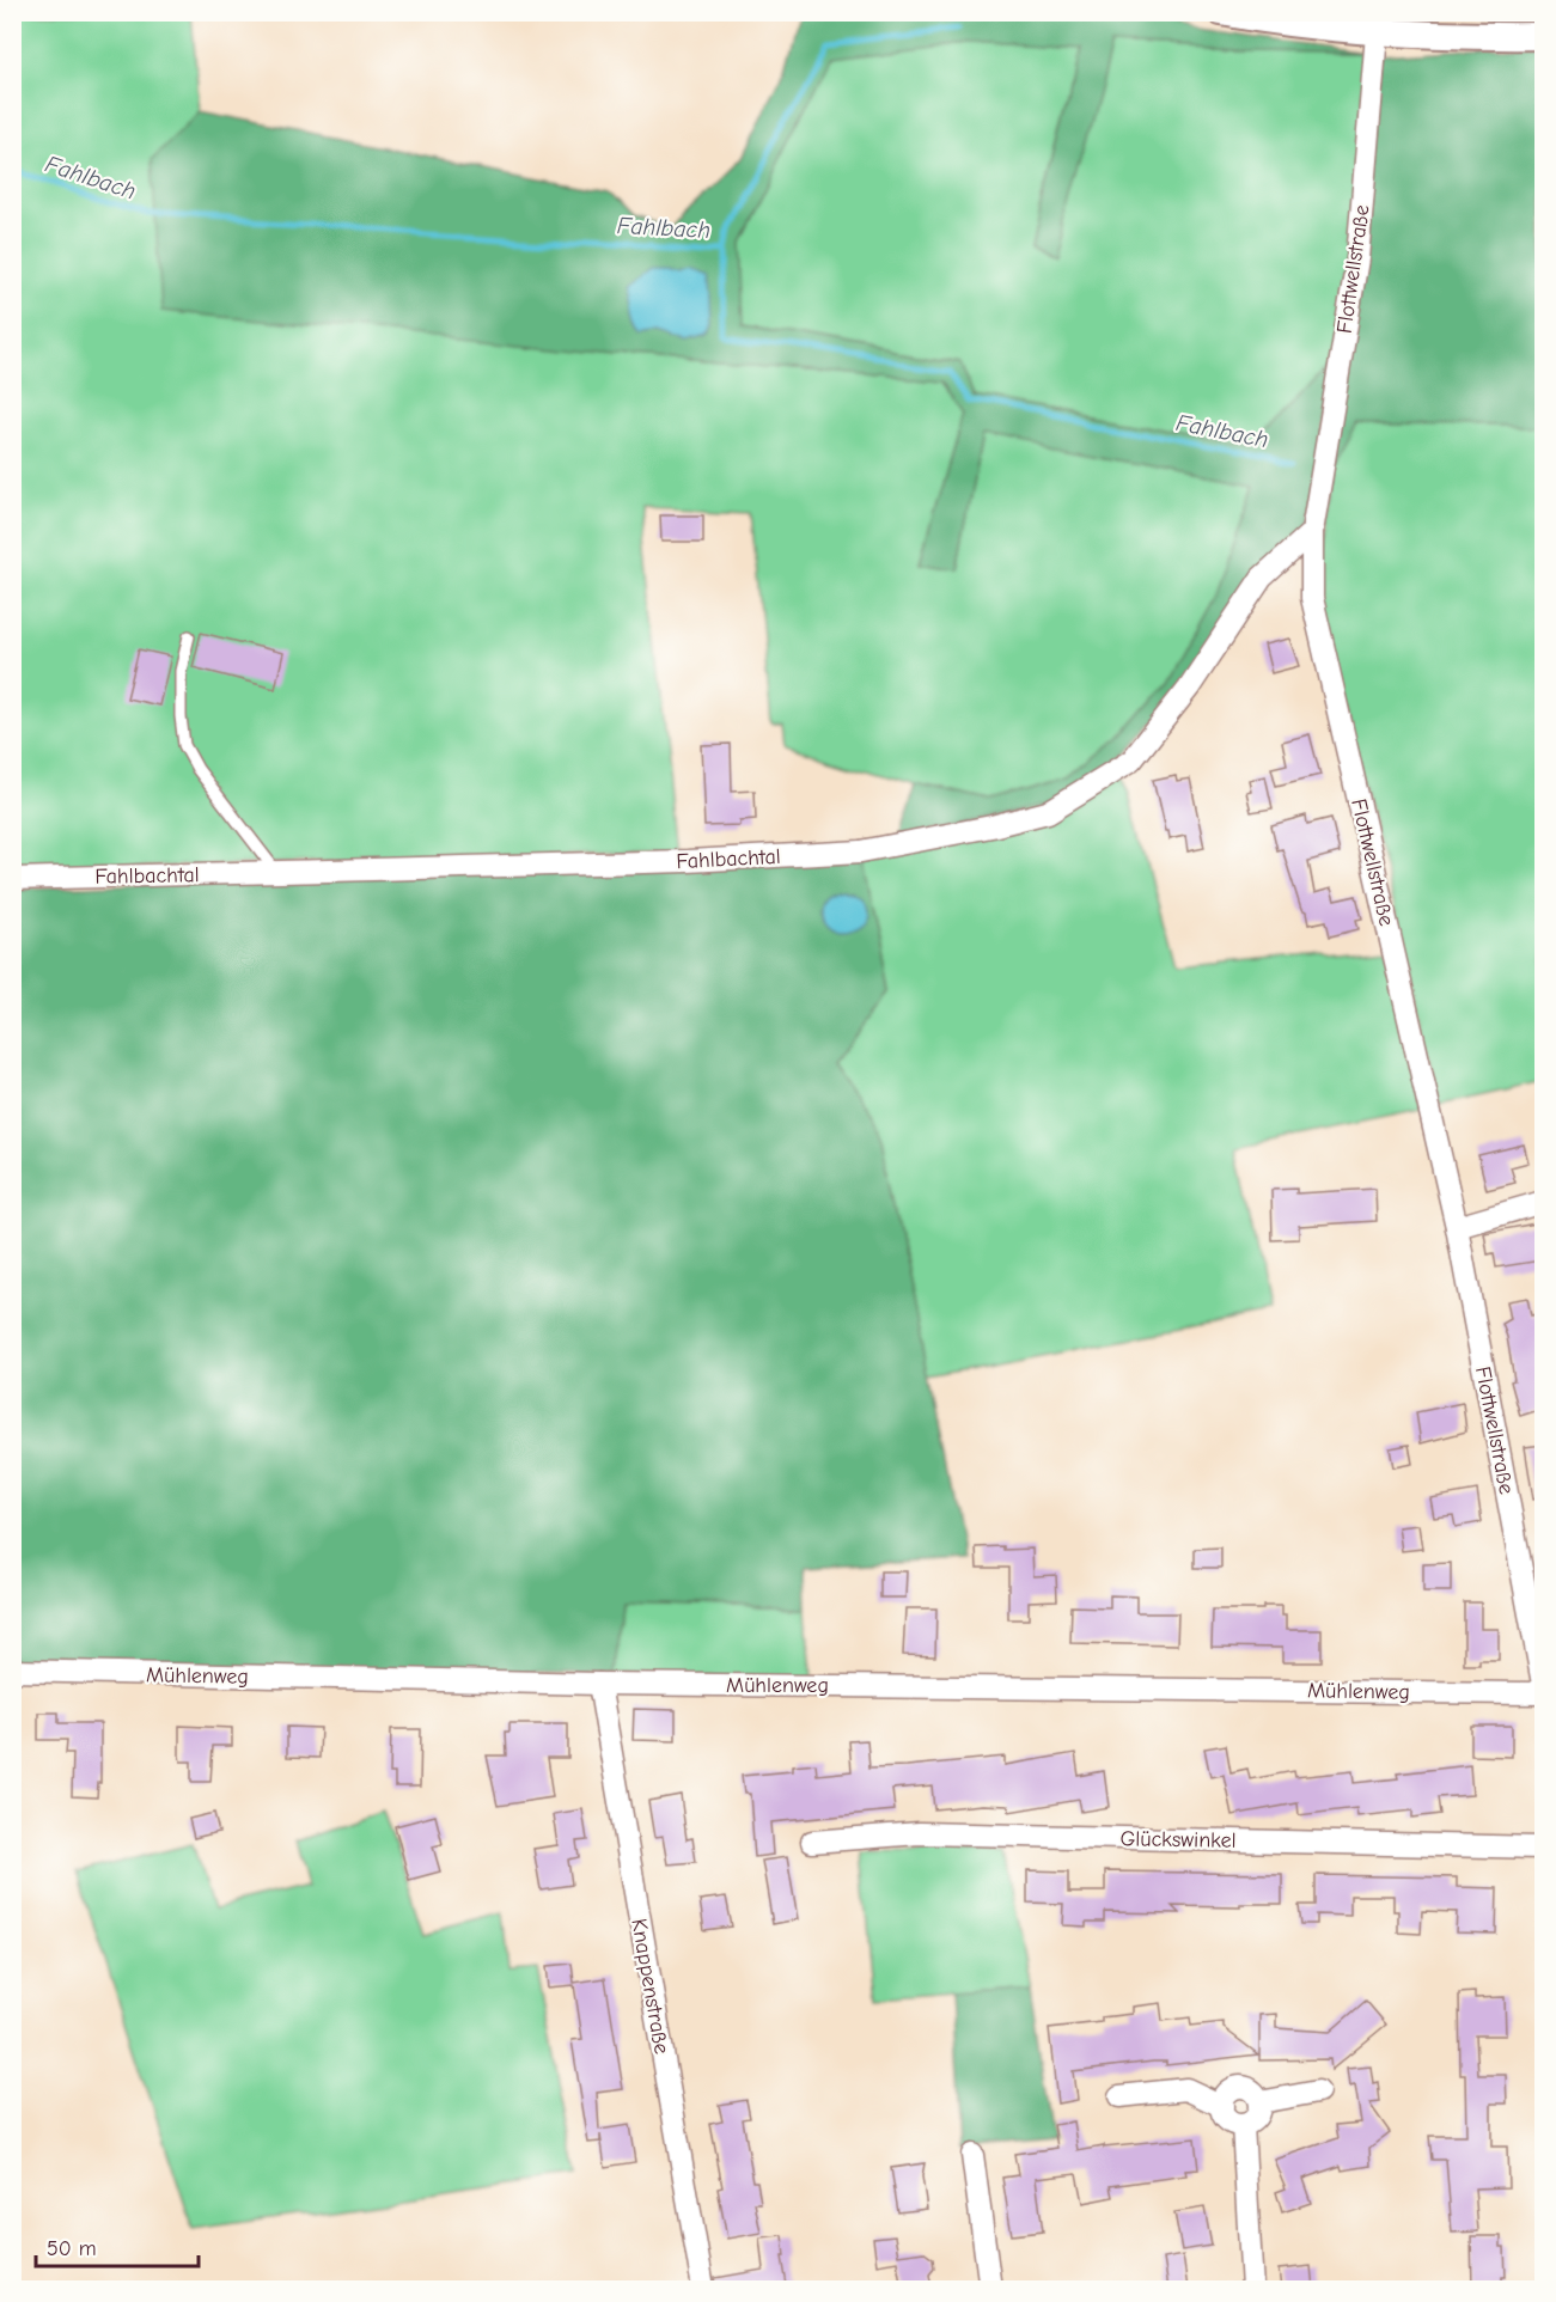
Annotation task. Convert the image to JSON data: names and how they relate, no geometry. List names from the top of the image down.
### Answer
{
  "streets": {
    "street": [
      "Flottwellstraße",
      "Fahlbachtal",
      "Mühlenweg",
      "Glückswinkel",
      "Knappenstraße"
    ]
  },
  "crossings": [
    ["Flottwellstraße", "Fahlbachtal"],
    ["Mühlenweg", "Knappenstraße"]
  ],
  "water": ["Fahlbach"],
  "scale_bar": "50 m"
}
